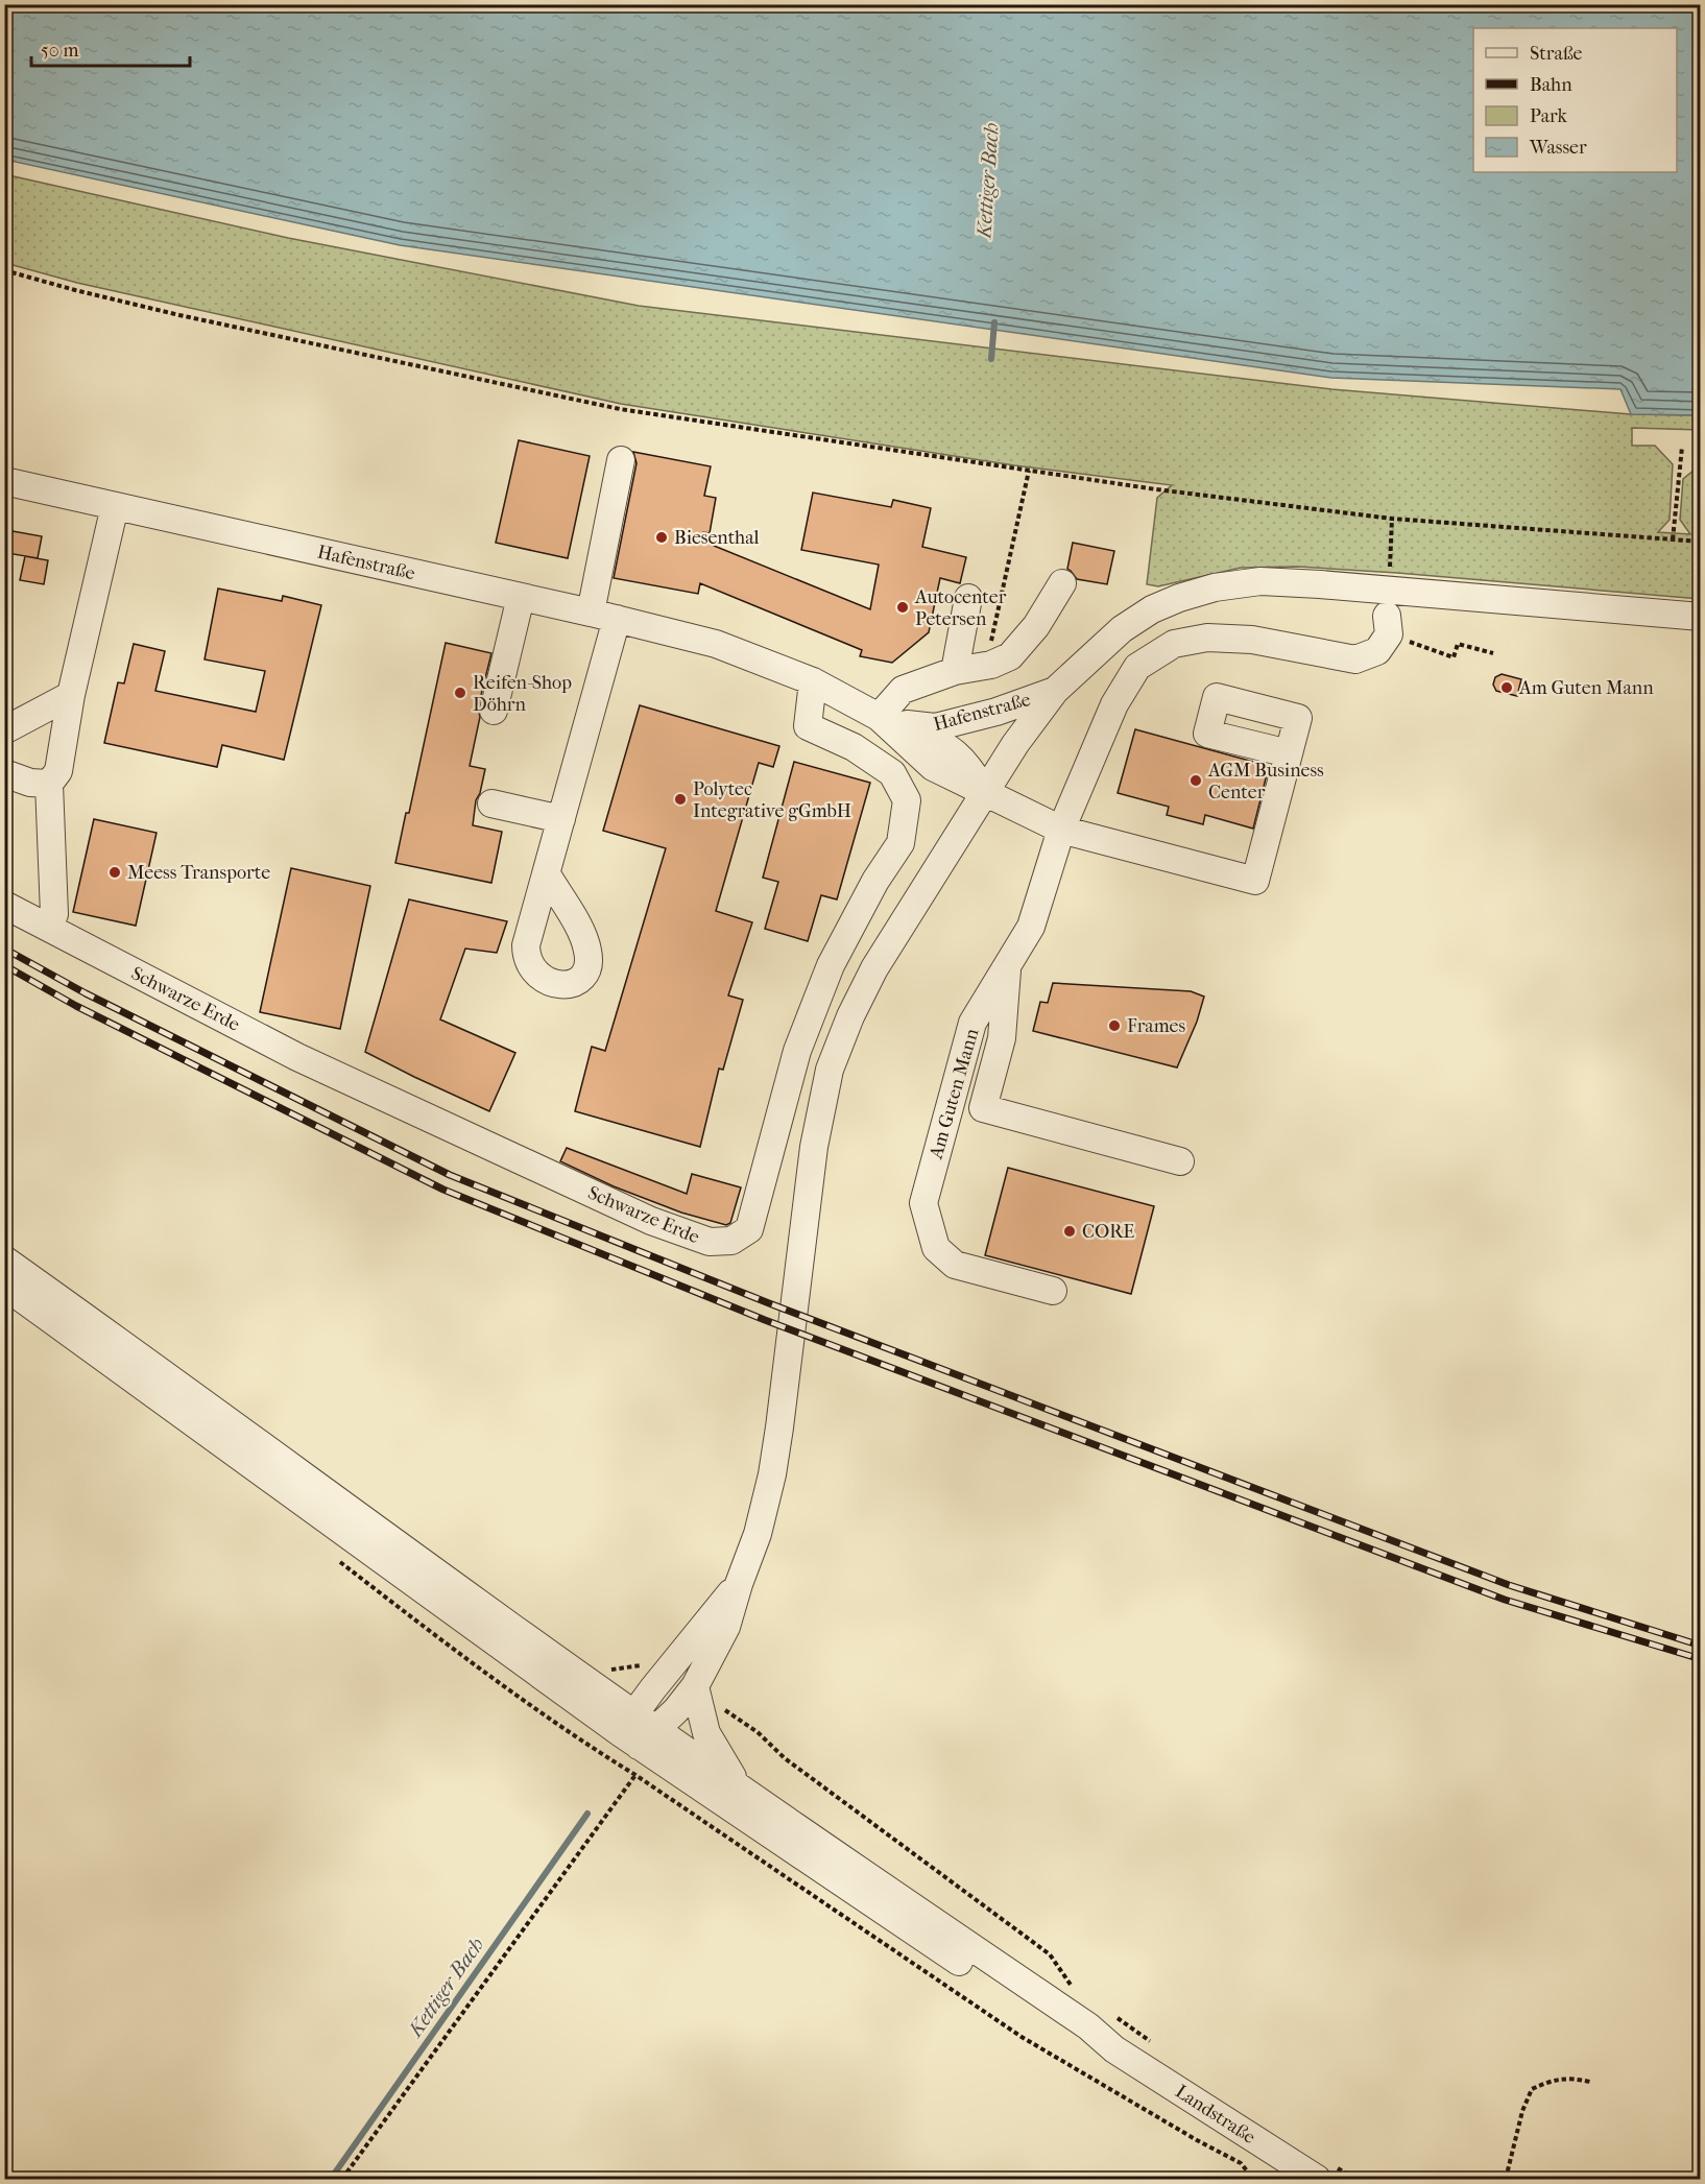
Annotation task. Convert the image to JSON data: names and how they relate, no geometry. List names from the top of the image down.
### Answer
{
  "streets": {
    "street": [
      "Hafenstraße",
      "Schwarze Erde",
      "Am Guten Mann",
      "Landstraße"
    ]
  },
  "crossings": [
    ["Hafenstraße", "Schwarze Erde"]
  ],
  "water": ["Kettiger Bach"],
  "places": [
    "Biesenthal",
    "Autocenter Petersen",
    "Am Guten Mann",
    "Reifen-Shop Döhrn",
    "AGM Business Center",
    "Polytec Integrative gGmbH",
    "Meess Transporte",
    "Frames",
    "CORE"
  ],
  "legend": [
    "Straße",
    "Bahn",
    "Park",
    "Wasser"
  ],
  "scale_bar": "50 m"
}
